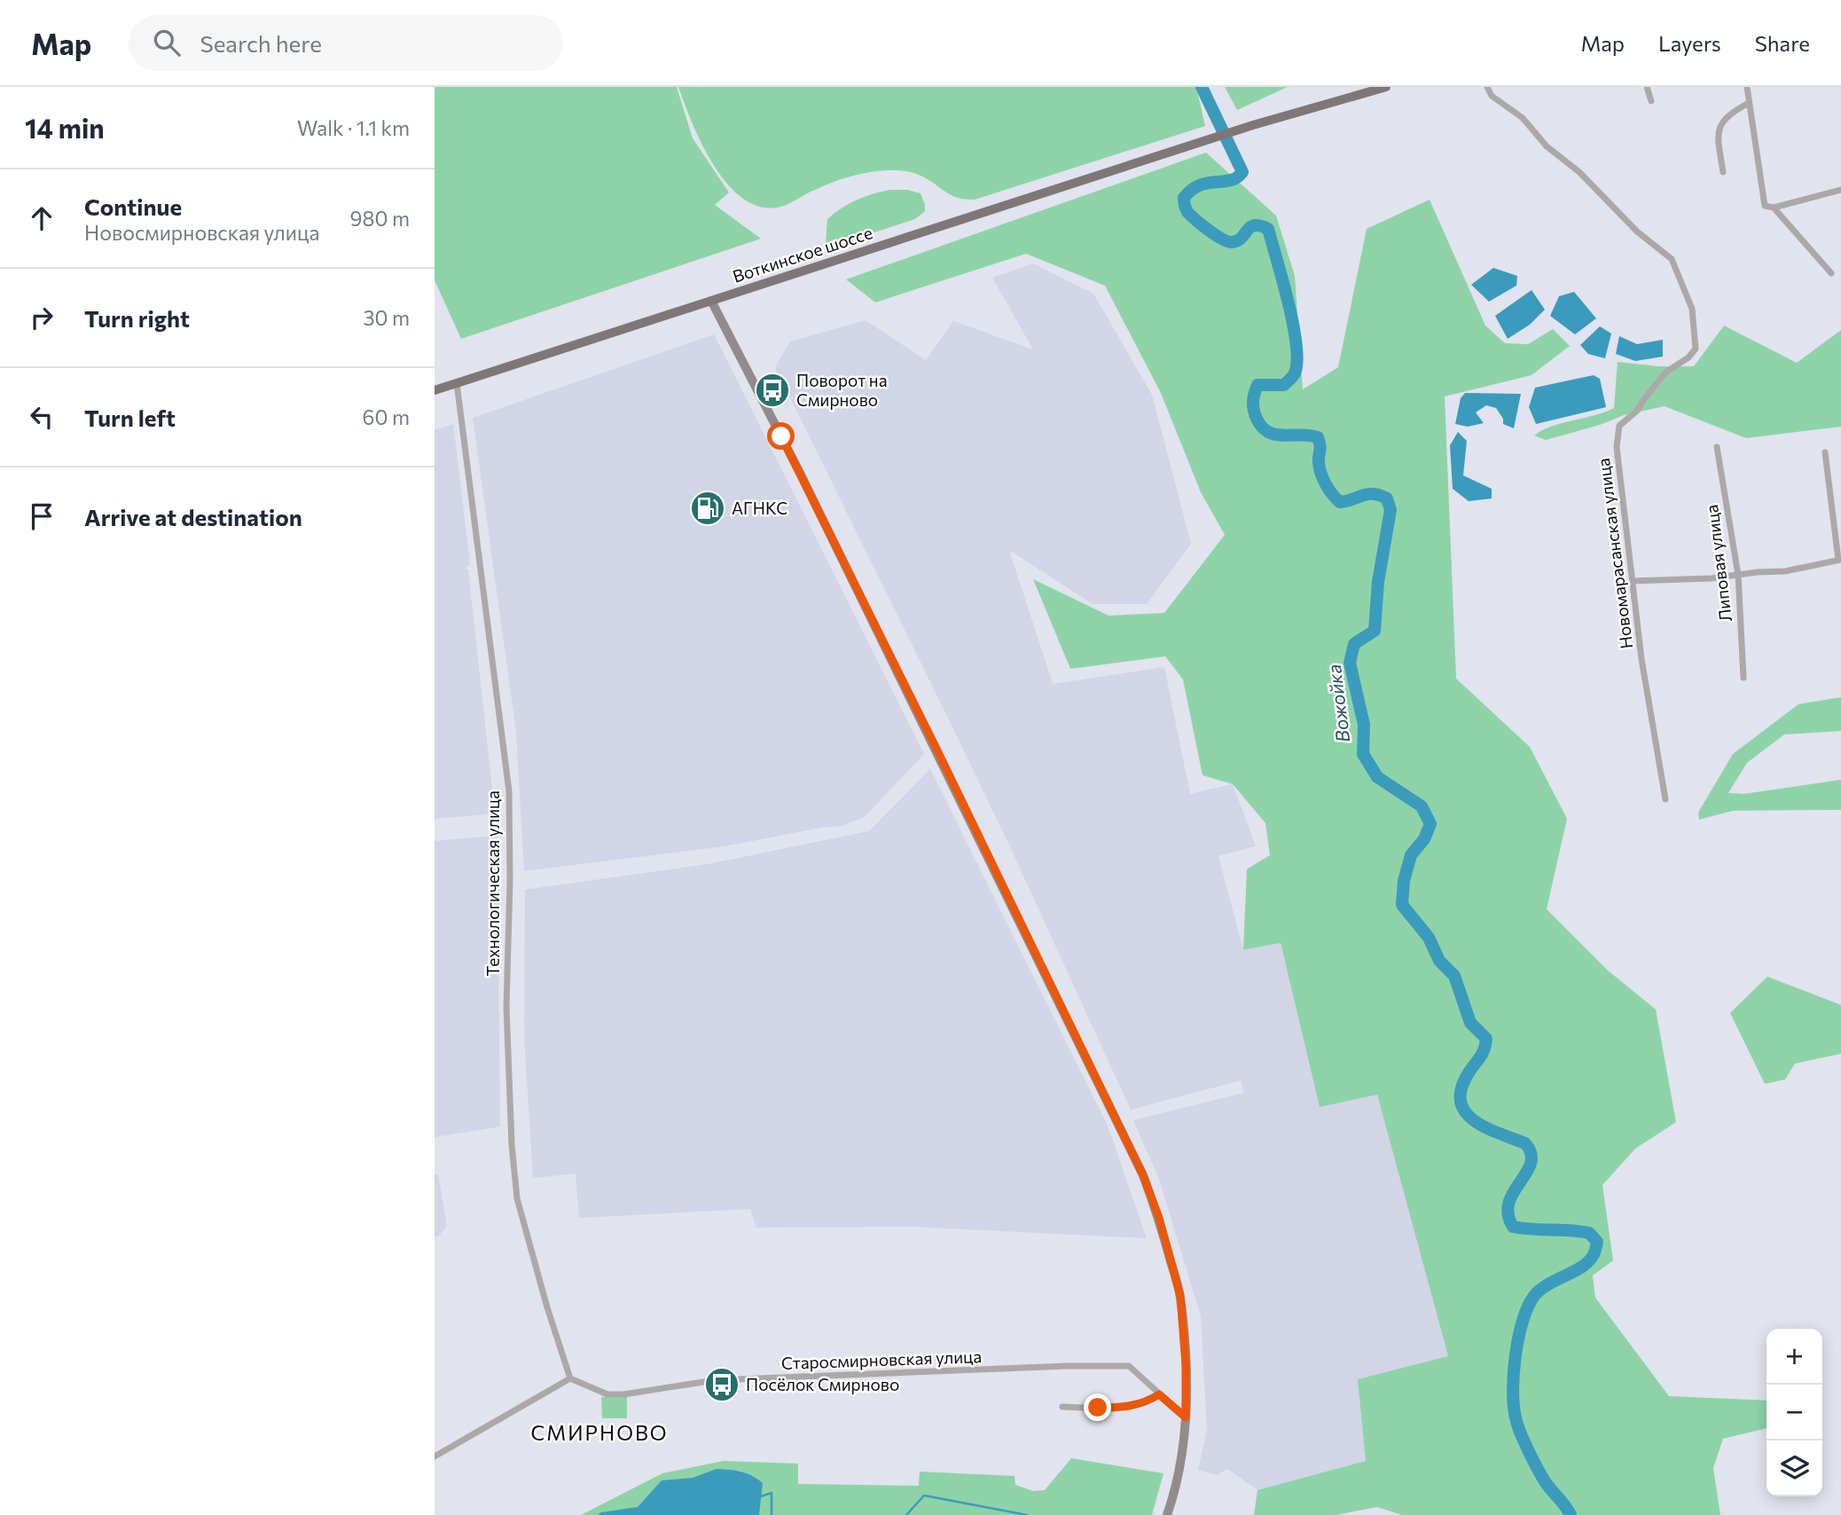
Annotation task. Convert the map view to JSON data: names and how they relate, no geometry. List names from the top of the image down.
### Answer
{
  "streets": {
    "main road": ["Воткинское шоссе"],
    "street": [
      "Новомарасанская улица",
      "Липовая улица",
      "Технологическая улица",
      "Старосмирновская улица"
    ]
  },
  "crossings": [
    ["Воткинское шоссе", "Технологическая улица"],
    ["Технологическая улица", "Старосмирновская улица"]
  ],
  "districts": ["СМИРНОВО"],
  "water": ["Вожойка"],
  "places": {
    "bus stop": ["Поворот на Смирново", "Посёлок Смирново"],
    "fuel station": ["АГНКС"]
  },
  "page": {
    "header": "Map",
    "search": "Search here",
    "nav": ["Map", "Layers", "Share"],
    "heading": ["14 min", "Walk · 1.1 km"],
    "list": [
      ["Continue", "Новосмирновская улица", "980 m"],
      ["Turn right", "30 m"],
      ["Turn left", "60 m"],
      "Arrive at destination"
    ],
    "map_buttons": ["+", "−"]
  }
}
